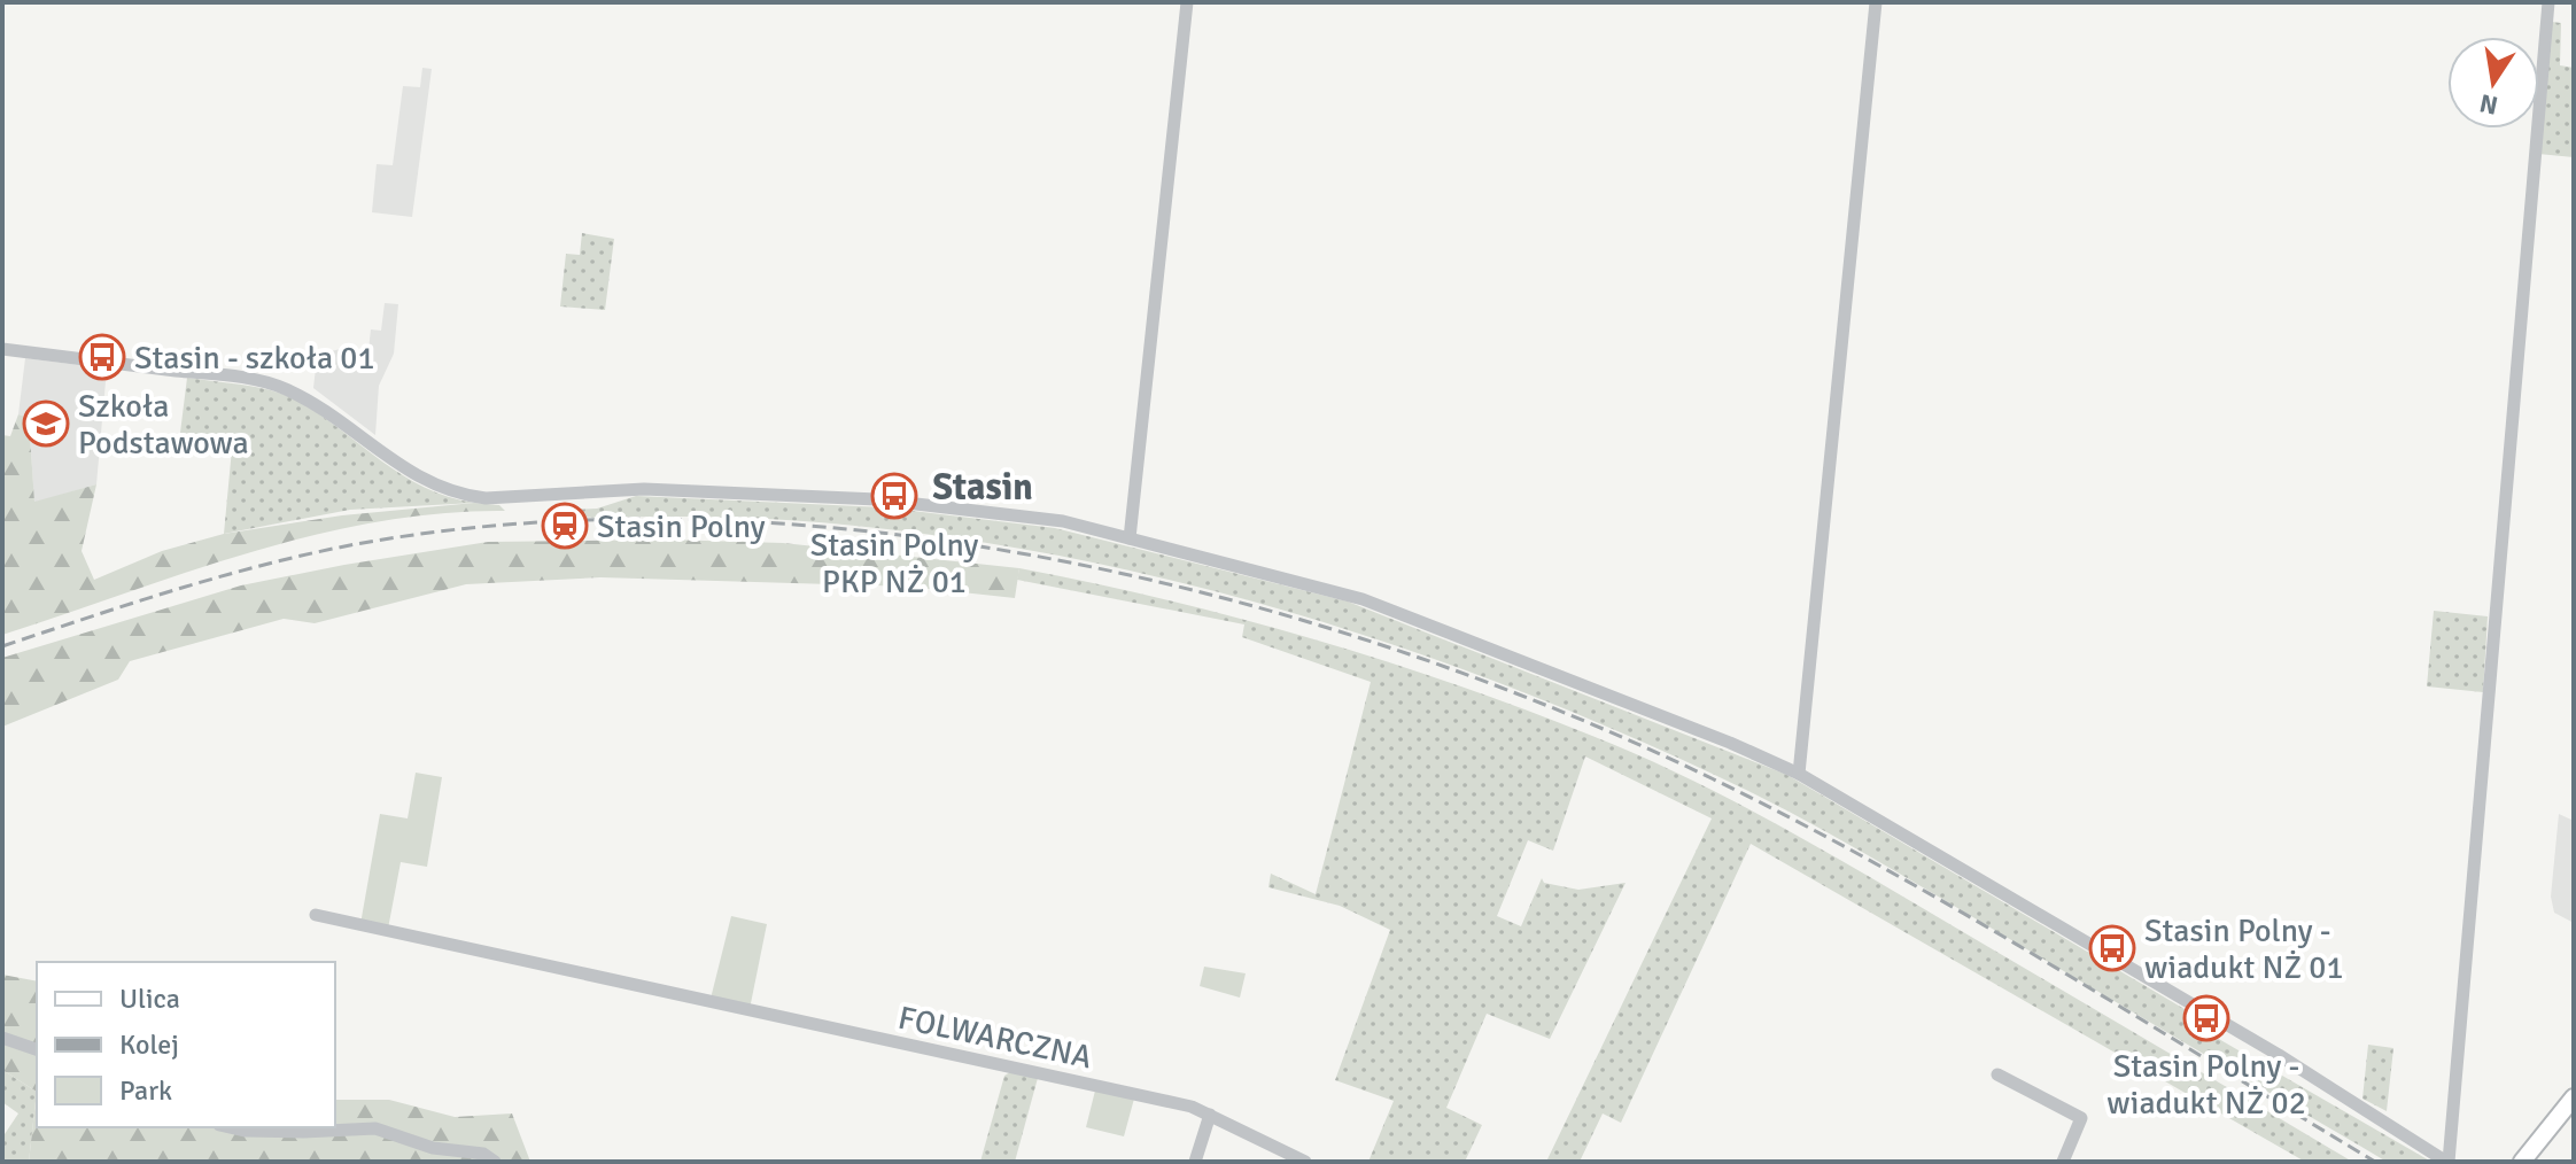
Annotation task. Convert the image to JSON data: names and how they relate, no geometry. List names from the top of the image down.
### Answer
{
  "streets": {
    "street": ["FOLWARCZNA"]
  },
  "districts": ["Stasin"],
  "places": {
    "bus stop": [
      "Stasin - szkoła 01",
      "Stasin Polny PKP NŻ 01",
      "Stasin Polny - wiadukt NŻ 01",
      "Stasin Polny - wiadukt NŻ 02"
    ],
    "school or university": ["Szkoła Podstawowa"],
    "station": ["Stasin Polny"]
  },
  "legend": ["Ulica", "Kolej", "Park"],
  "north": "bottom"
}
